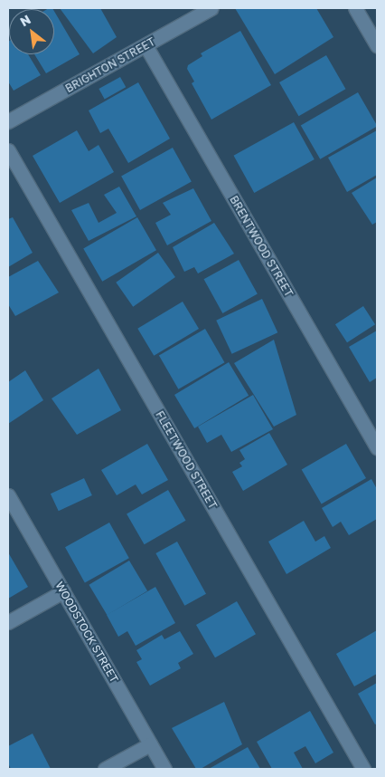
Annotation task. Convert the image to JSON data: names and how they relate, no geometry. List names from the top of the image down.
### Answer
{
  "streets": {
    "street": [
      "BRIGHTON STREET",
      "BRENTWOOD STREET",
      "FLEETWOOD STREET",
      "WOODSTOCK STREET"
    ]
  },
  "crossings": [
    ["BRIGHTON STREET", "BRENTWOOD STREET"]
  ],
  "north": "top left"
}
